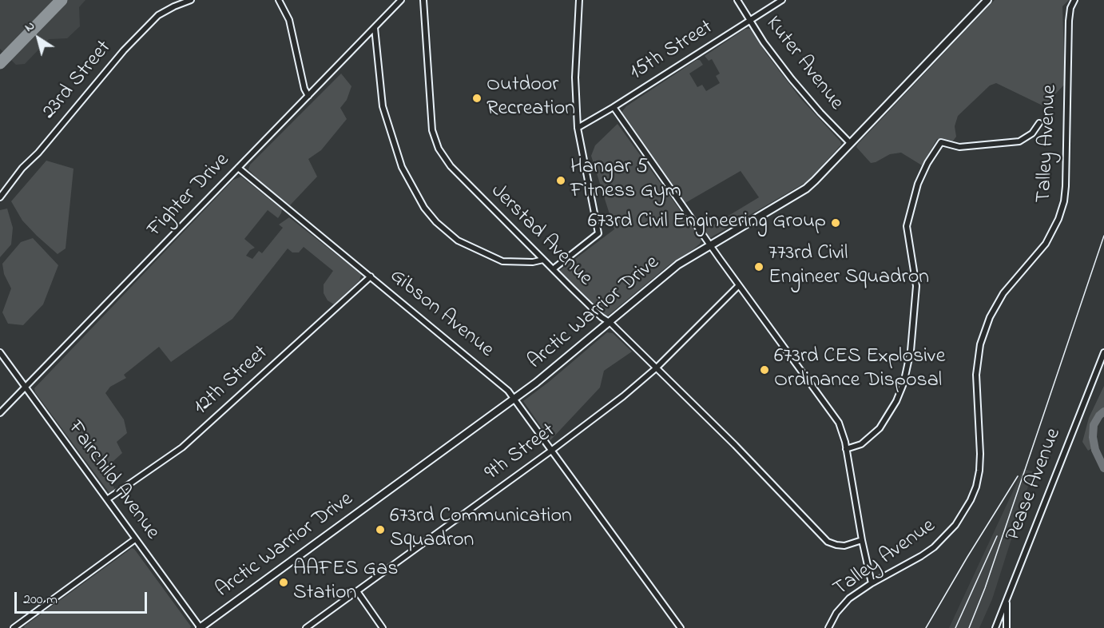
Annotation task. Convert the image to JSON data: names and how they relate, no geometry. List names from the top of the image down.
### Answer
{
  "streets": {
    "main road": ["Arctic Warrior Drive"],
    "street": [
      "15th Street",
      "Kuter Avenue",
      "23rd Street",
      "Talley Avenue",
      "Fighter Drive",
      "Jerstad Avenue",
      "Gibson Avenue",
      "12th Street",
      "9th Street",
      "Fairchild Avenue",
      "Pease Avenue"
    ]
  },
  "crossings": [
    ["15th Street", "Kuter Avenue"],
    ["Kuter Avenue", "Arctic Warrior Drive"],
    ["Fighter Drive", "Gibson Avenue"],
    ["Fighter Drive", "Fairchild Avenue"],
    ["Jerstad Avenue", "Arctic Warrior Drive"],
    ["Jerstad Avenue", "9th Street"],
    ["Arctic Warrior Drive", "Gibson Avenue"],
    ["Arctic Warrior Drive", "Fairchild Avenue"],
    ["Gibson Avenue", "12th Street"],
    ["Gibson Avenue", "9th Street"],
    ["12th Street", "Fairchild Avenue"]
  ],
  "places": [
    "Outdoor Recreation",
    "Hangar 5 Fitness Gym",
    "673rd Civil Engineering Group",
    "773rd Civil Engineer Squadron",
    "673rd CES Explosive Ordinance Disposal",
    "673rd Communication Squadron",
    "AAFES Gas Station"
  ],
  "scale_bar": "200 m",
  "north": "top left"
}
